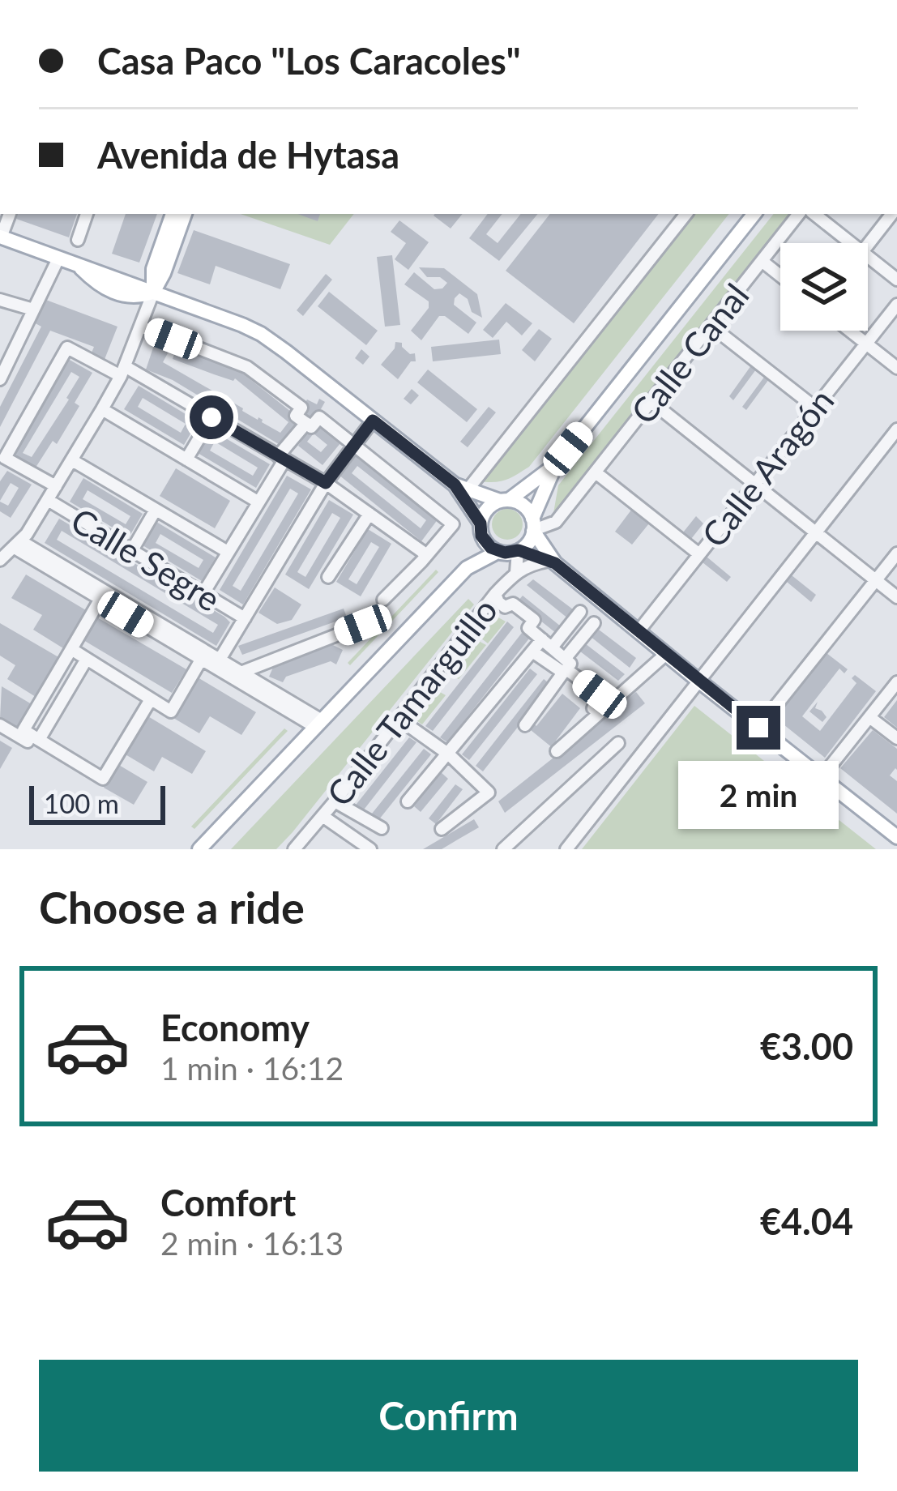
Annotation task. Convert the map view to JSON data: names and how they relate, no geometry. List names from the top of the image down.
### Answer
{
  "streets": {
    "street": [
      "Calle Canal",
      "Calle Aragón",
      "Calle Segre",
      "Calle Tamarguillo"
    ]
  },
  "crossings": [
    ["Calle Canal", "Calle Tamarguillo"]
  ],
  "scale_bar": "100 m",
  "page": {
    "banner": ["Casa Paco \"Los Caracoles\"", "Avenida de Hytasa"],
    "bubble": "2 min",
    "scale": "100 m",
    "heading": "Choose a ride",
    "list": [
      {
        "name": "Economy",
        "note": "1 min · 16:12",
        "value": "€3.00"
      },
      {
        "name": "Comfort",
        "note": "2 min · 16:13",
        "value": "€4.04"
      }
    ],
    "buttons": "Confirm"
  }
}
